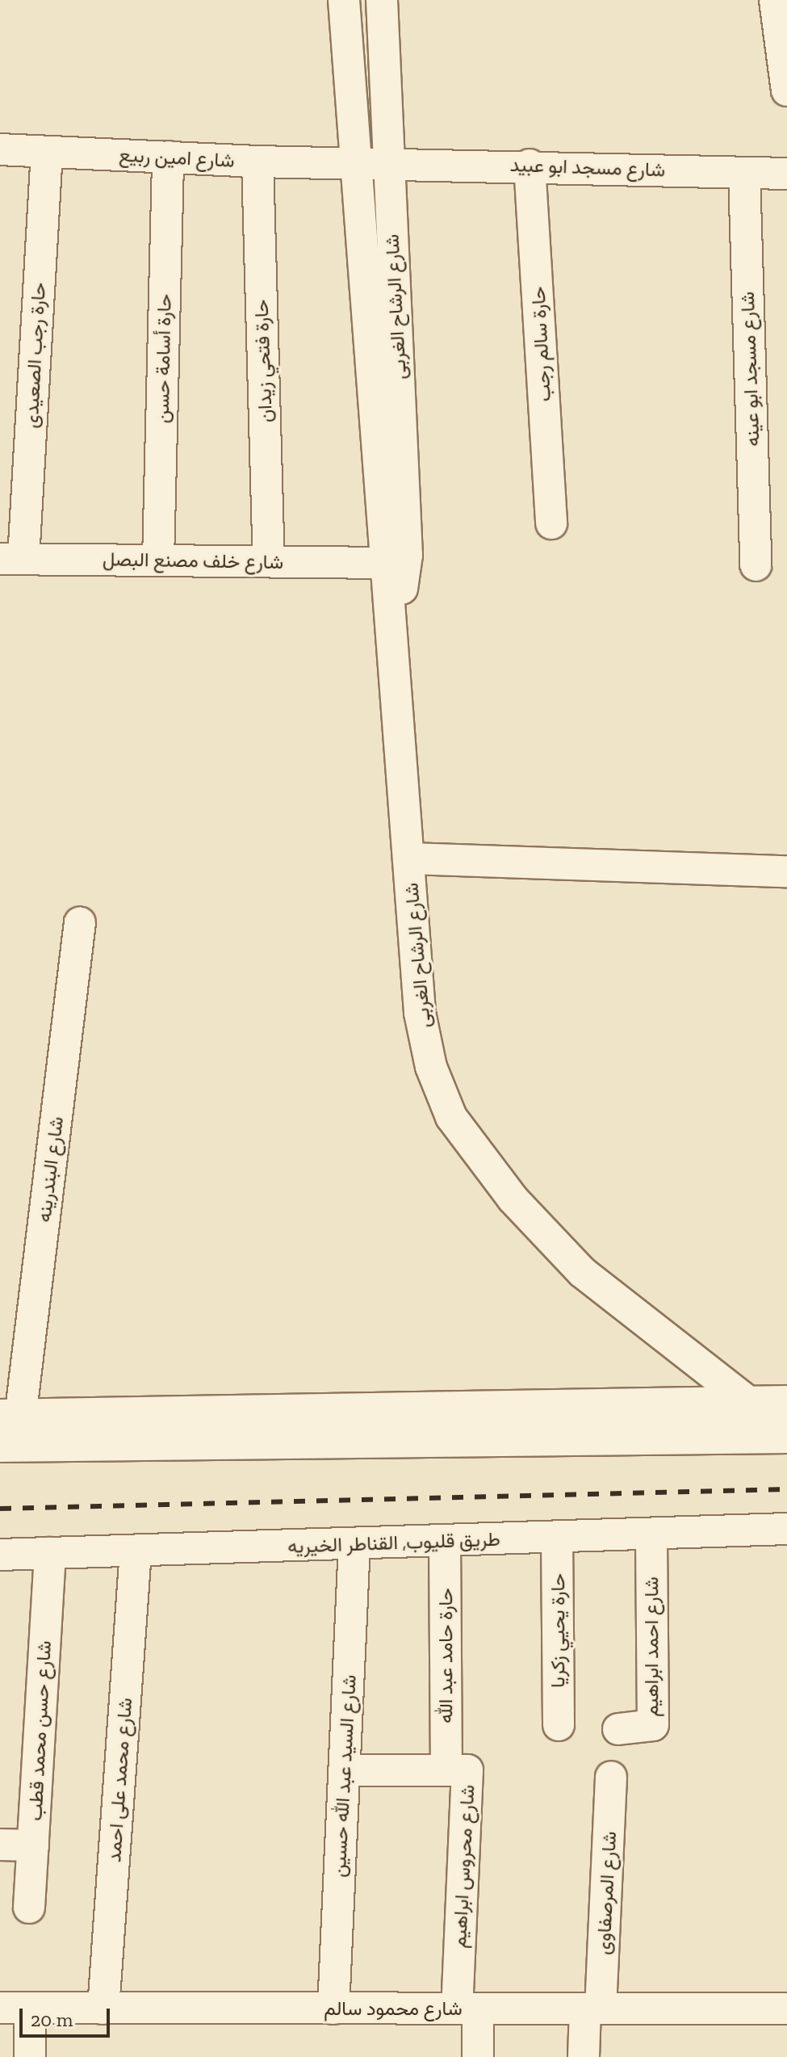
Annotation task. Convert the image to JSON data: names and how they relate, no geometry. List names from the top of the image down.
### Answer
{
  "streets": {
    "street": [
      "شارع امين ربيع",
      "شارع مسجد ابو عبيد",
      "شارع الرشاح الغربى",
      "حارة سالم رجب",
      "حارة رجب الصعيدى",
      "حارة أسامة حسن",
      "حارة فتحي زيدان",
      "شارع مسجد ابو عينه",
      "شارع خلف مصنع البصل",
      "شارع البندرينه",
      "طريق قليوب, القناطر الخيريه",
      "حارة يحيي زكريا",
      "شارع احمد ابراهيم",
      "حارة حامد عبد الله",
      "شارع حسن محمد قطب",
      "شارع السيد عبد الله حسين",
      "شارع محمد على احمد",
      "شارع محروس ابراهيم",
      "شارع المرصفاوى",
      "شارع محمود سالم"
    ]
  },
  "crossings": [
    ["شارع امين ربيع", "شارع مسجد ابو عبيد"],
    ["شارع امين ربيع", "شارع الرشاح الغربى"],
    ["شارع امين ربيع", "حارة رجب الصعيدى"],
    ["شارع امين ربيع", "حارة أسامة حسن"],
    ["شارع امين ربيع", "حارة فتحي زيدان"],
    ["شارع مسجد ابو عبيد", "شارع الرشاح الغربى"],
    ["شارع مسجد ابو عبيد", "حارة سالم رجب"],
    ["شارع مسجد ابو عبيد", "شارع مسجد ابو عينه"],
    ["شارع الرشاح الغربى", "شارع خلف مصنع البصل"],
    ["حارة رجب الصعيدى", "شارع خلف مصنع البصل"],
    ["حارة أسامة حسن", "شارع خلف مصنع البصل"],
    ["حارة فتحي زيدان", "شارع خلف مصنع البصل"],
    ["طريق قليوب, القناطر الخيريه", "حارة يحيي زكريا"],
    ["طريق قليوب, القناطر الخيريه", "شارع احمد ابراهيم"],
    ["طريق قليوب, القناطر الخيريه", "حارة حامد عبد الله"],
    ["طريق قليوب, القناطر الخيريه", "شارع حسن محمد قطب"],
    ["طريق قليوب, القناطر الخيريه", "شارع السيد عبد الله حسين"],
    ["طريق قليوب, القناطر الخيريه", "شارع محمد على احمد"],
    ["حارة حامد عبد الله", "شارع محروس ابراهيم"],
    ["شارع السيد عبد الله حسين", "شارع محروس ابراهيم"],
    ["شارع السيد عبد الله حسين", "شارع محمود سالم"],
    ["شارع محمد على احمد", "شارع محمود سالم"],
    ["شارع محروس ابراهيم", "شارع محمود سالم"],
    ["شارع المرصفاوى", "شارع محمود سالم"]
  ],
  "scale_bar": "20 m"
}
